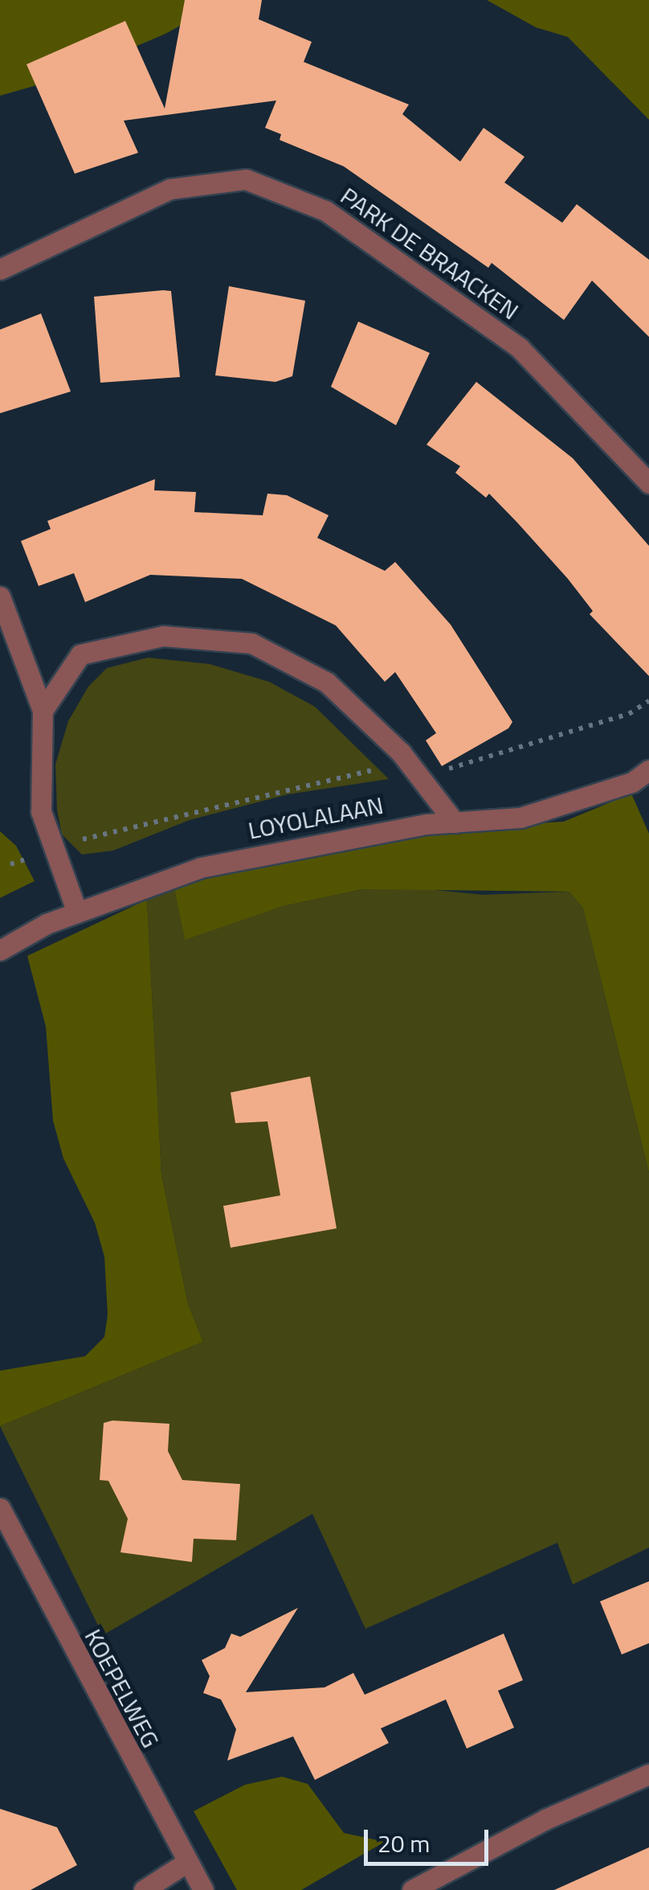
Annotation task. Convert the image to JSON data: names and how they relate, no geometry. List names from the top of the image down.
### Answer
{
  "streets": {
    "street": ["PARK DE BRAACKEN", "LOYOLALAAN", "KOEPELWEG"]
  },
  "scale_bar": "20 m"
}
